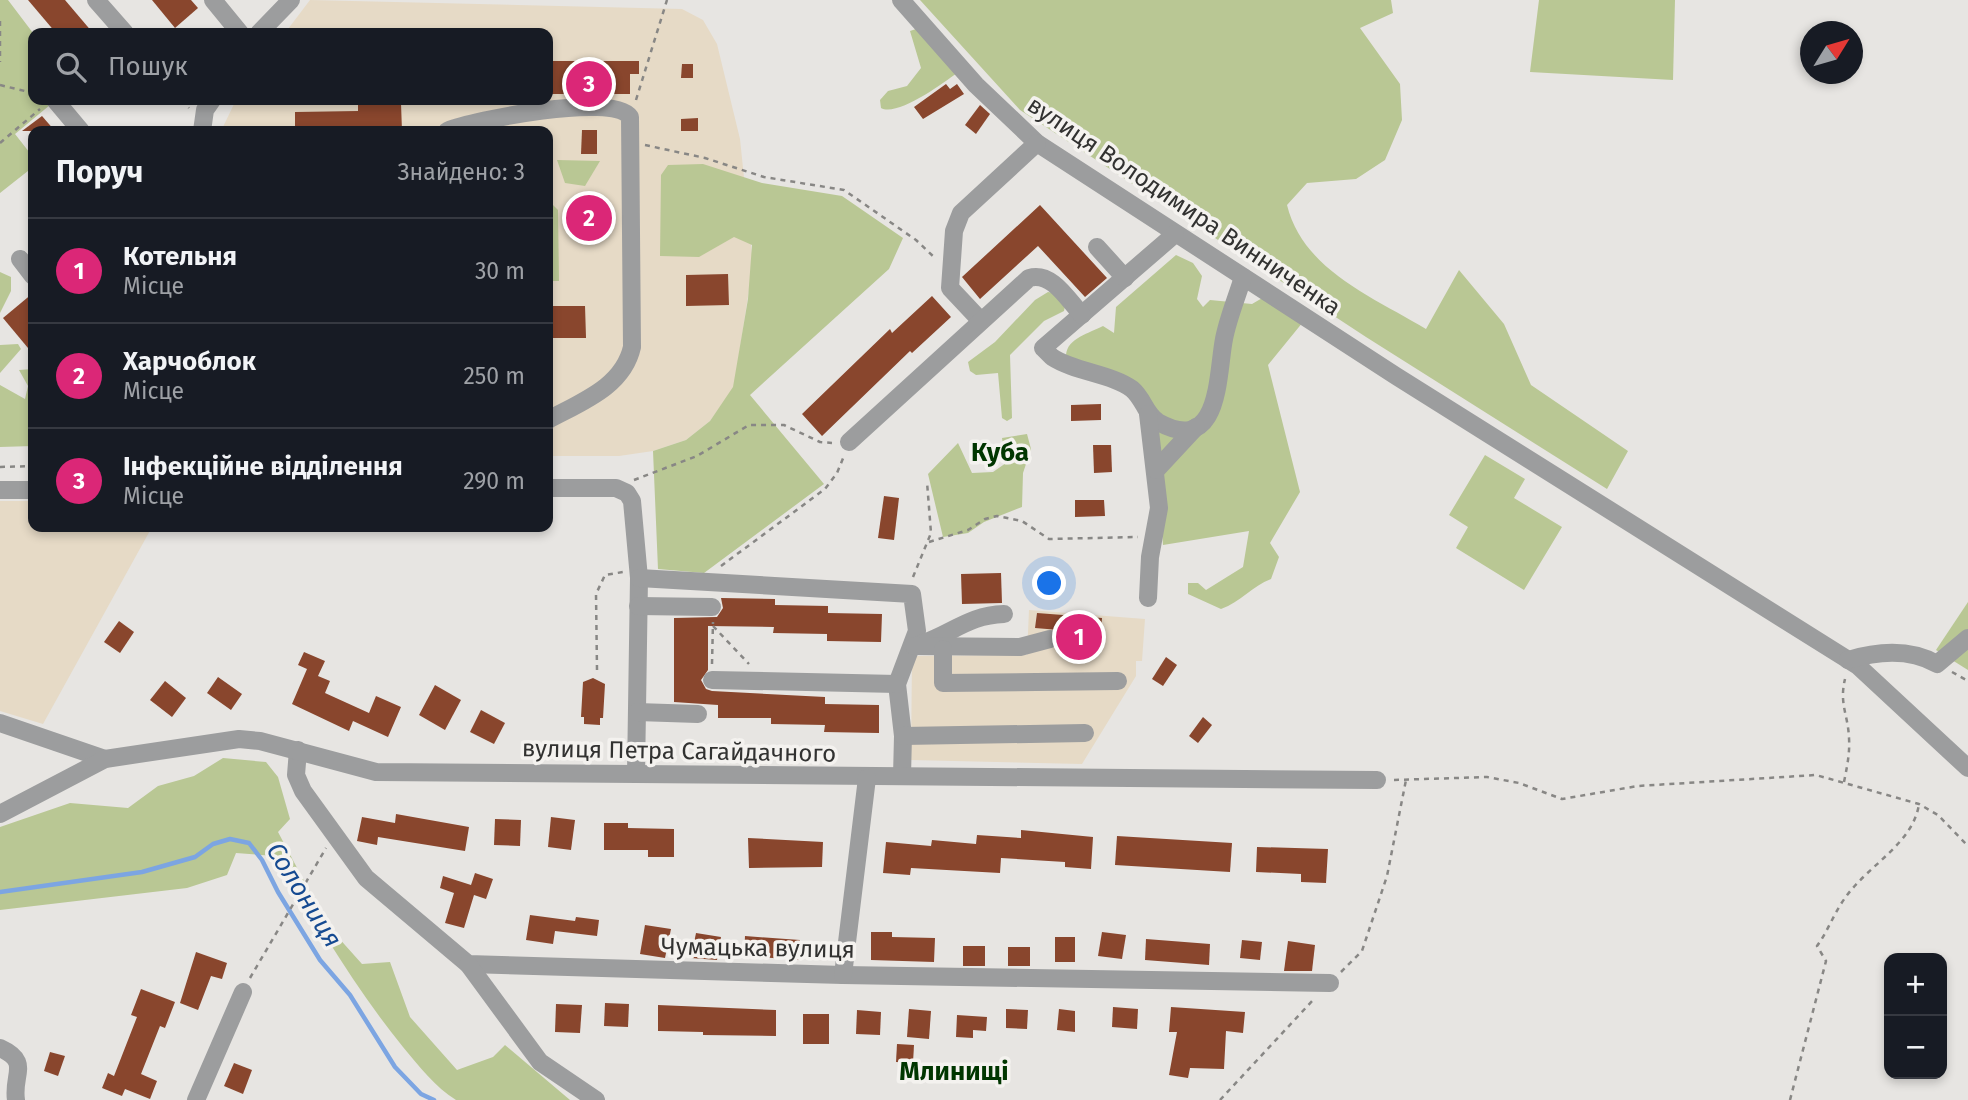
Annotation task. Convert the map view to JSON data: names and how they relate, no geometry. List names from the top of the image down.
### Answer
{
  "streets": {
    "street": ["вулиця Володимира Винниченка", "вулиця Петра Сагайдачного", "Чумацька вулиця"]
  },
  "districts": ["Куба", "Млинищі"],
  "water": ["Солониця"],
  "north": "top right",
  "page": {
    "search": "Пошук",
    "pins": ["3", "2", "1"],
    "heading": ["Поруч", "Знайдено: 3"],
    "list": [
      {
        "mark": "1",
        "name": "Котельня",
        "note": "Місце",
        "value": "30 m"
      },
      {
        "mark": "2",
        "name": "Харчоблок",
        "note": "Місце",
        "value": "250 m"
      },
      {
        "mark": "3",
        "name": "Інфекційне відділення",
        "note": "Місце",
        "value": "290 m"
      }
    ],
    "map_buttons": ["+", "−"]
  }
}
